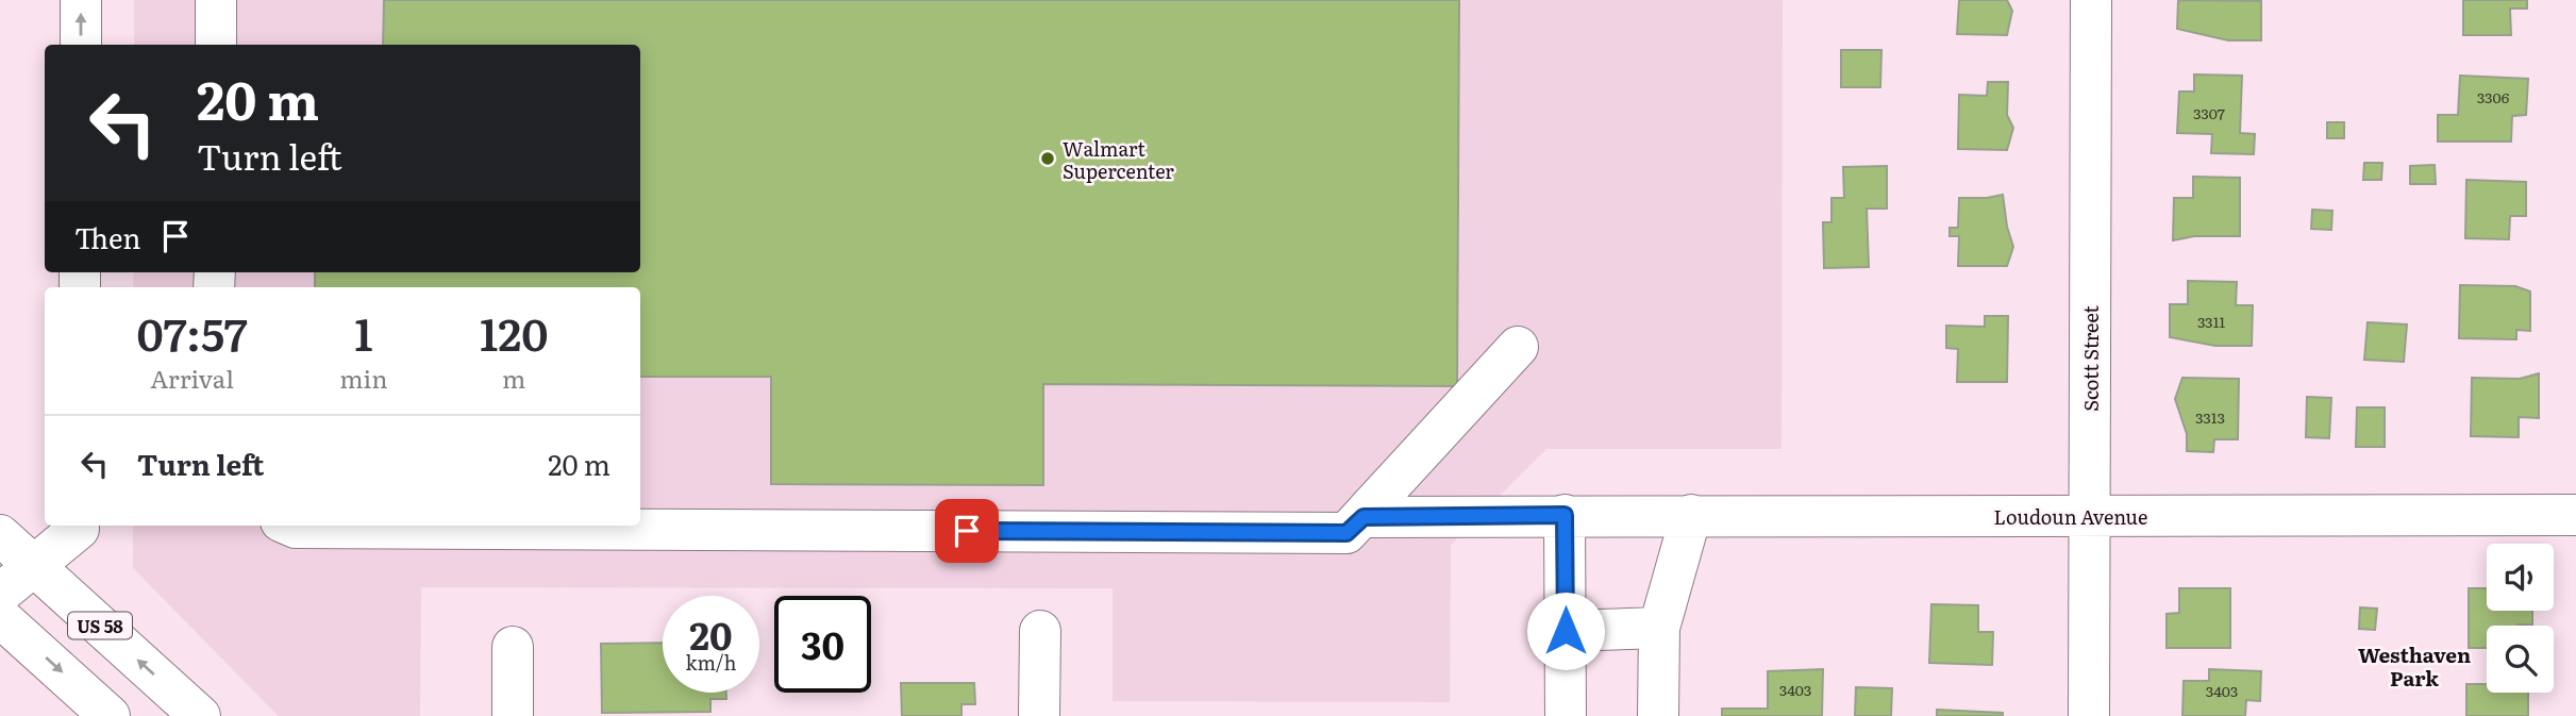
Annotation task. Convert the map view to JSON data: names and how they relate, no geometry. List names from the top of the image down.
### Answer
{
  "streets": {
    "street": ["Scott Street", "Loudoun Avenue", "US 58"]
  },
  "crossings": [
    ["Scott Street", "Loudoun Avenue"]
  ],
  "districts": ["Westhaven Park"],
  "places": ["Walmart Supercenter"],
  "house_numbers": [
    "3306",
    "3307",
    "3311",
    "3313",
    "3403",
    "3403"
  ],
  "page": {
    "turn": ["20 m", "Turn left"],
    "then": "Then",
    "eta": [
      "07:57",
      "Arrival",
      "1",
      "min",
      "120",
      "m"
    ],
    "list": [
      {
        "name": "Turn left",
        "value": "20 m"
      }
    ],
    "speed": "20 km/h",
    "limit": "30"
  }
}
